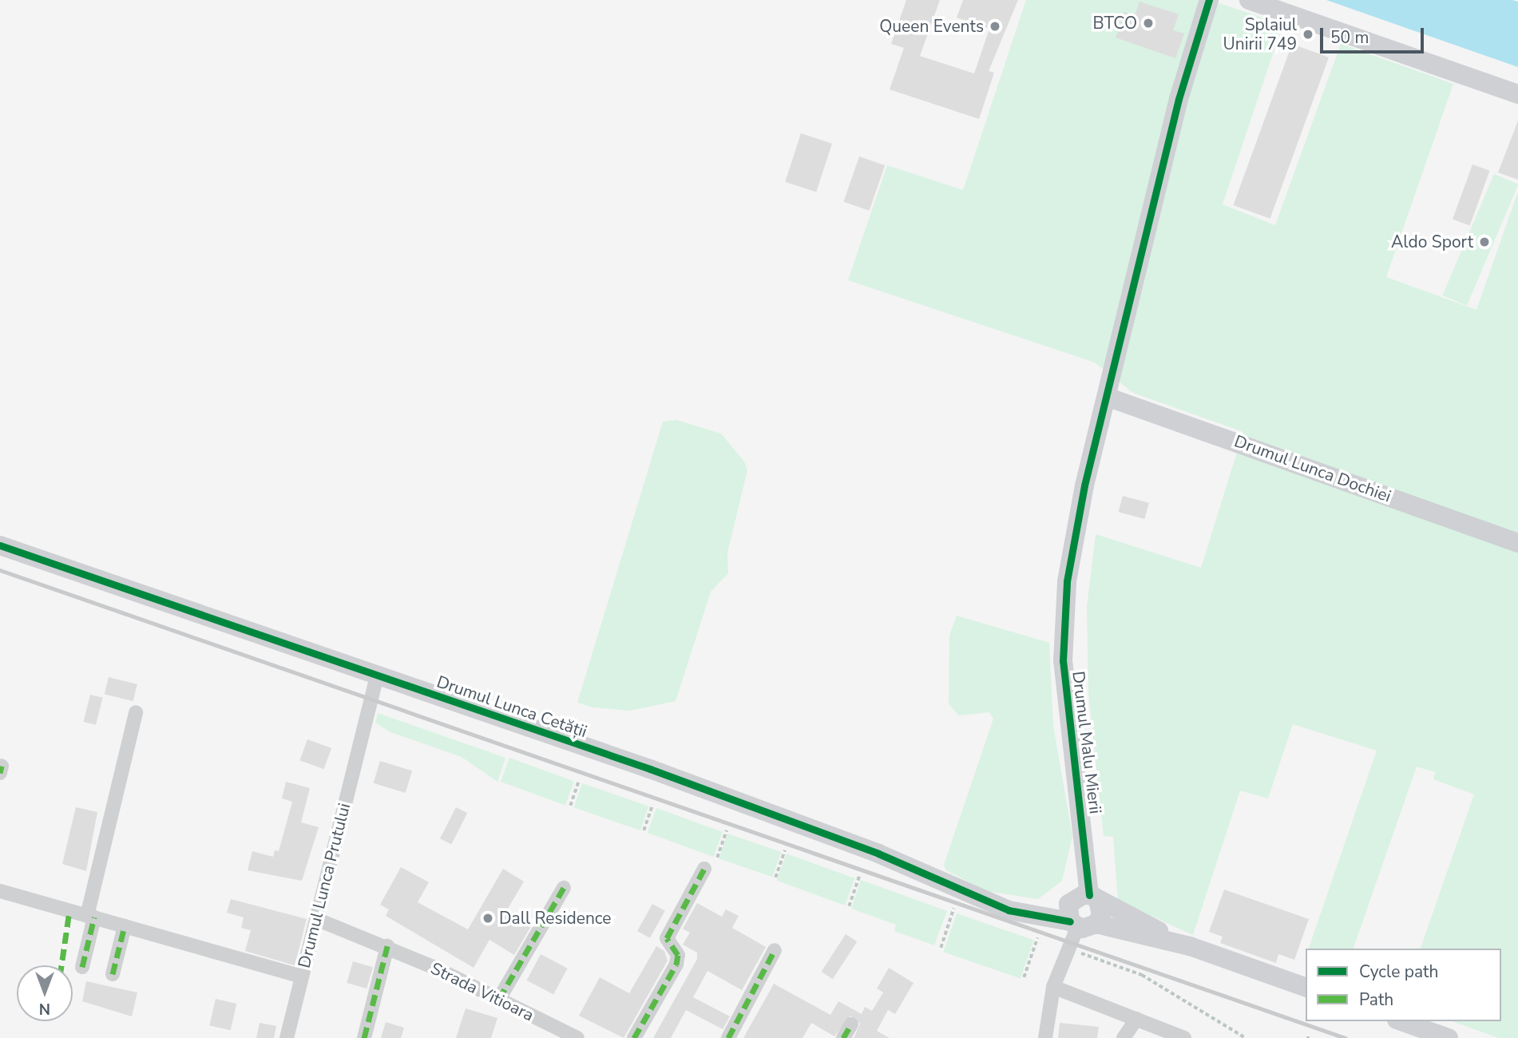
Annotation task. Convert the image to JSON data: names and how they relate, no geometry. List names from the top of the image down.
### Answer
{
  "streets": {
    "street": [
      "Drumul Lunca Dochiei",
      "Drumul Lunca Cetății",
      "Drumul Malu Mierii",
      "Drumul Lunca Prutului",
      "Strada Vitioara"
    ]
  },
  "crossings": [
    ["Drumul Lunca Dochiei", "Drumul Malu Mierii"],
    ["Drumul Lunca Cetății", "Drumul Malu Mierii"],
    ["Drumul Lunca Cetății", "Drumul Lunca Prutului"],
    ["Drumul Lunca Prutului", "Strada Vitioara"]
  ],
  "places": [
    "BTCO",
    "Queen Events",
    "Splaiul Unirii 749",
    "Aldo Sport",
    "Dall Residence"
  ],
  "legend": ["Cycle path", "Path"],
  "scale_bar": "50 m",
  "north": "bottom"
}
